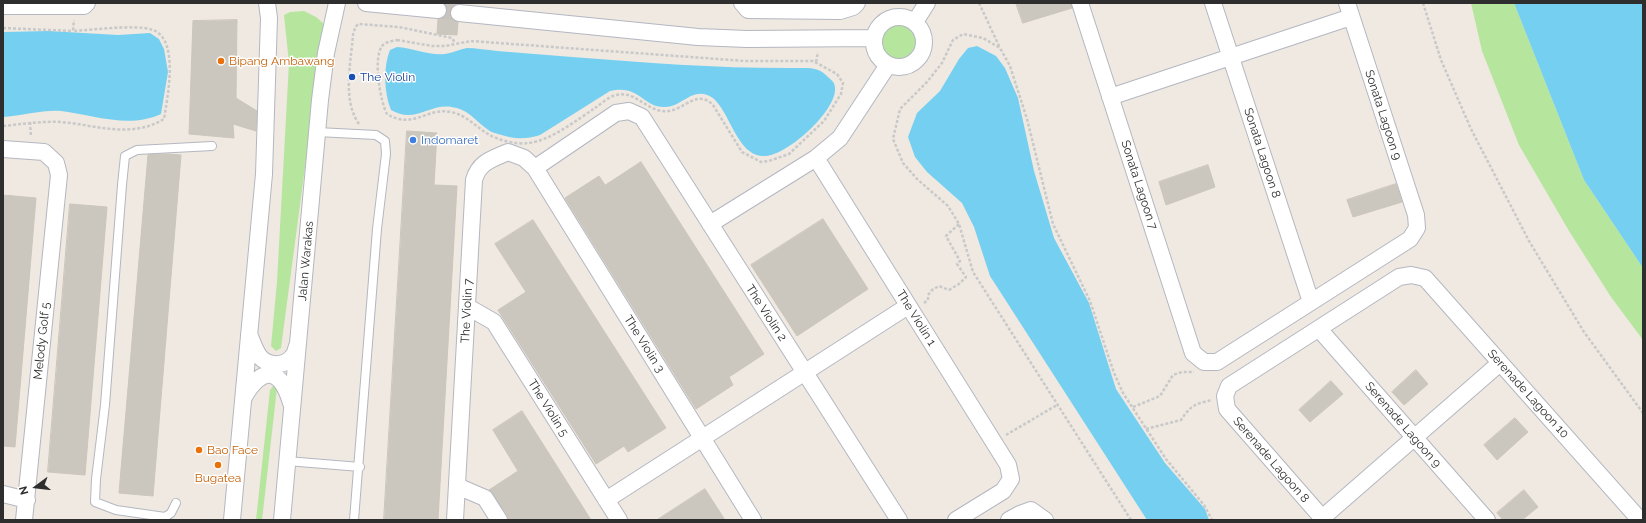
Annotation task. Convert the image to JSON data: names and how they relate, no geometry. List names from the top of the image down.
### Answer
{
  "streets": {
    "street": [
      "Sonata Lagoon 9",
      "Sonata Lagoon 8",
      "Sonata Lagoon 7",
      "Jalan Warakas",
      "The Violin 7",
      "The Violin 2",
      "The Violin 1",
      "Melody Golf 5",
      "The Violin 3",
      "Serenade Lagoon 10",
      "The Violin 5",
      "Serenade Lagoon 9",
      "Serenade Lagoon 8"
    ]
  },
  "crossings": [
    ["Sonata Lagoon 9", "Sonata Lagoon 8"],
    ["The Violin 7", "The Violin 2"],
    ["The Violin 7", "The Violin 3"],
    ["The Violin 7", "The Violin 5"],
    ["The Violin 2", "The Violin 3"],
    ["Serenade Lagoon 10", "Serenade Lagoon 9"]
  ],
  "places": [
    "Bipang Ambawang",
    "The Violin",
    "Indomaret",
    "Bao Face",
    "Bugatea"
  ],
  "north": "left"
}
